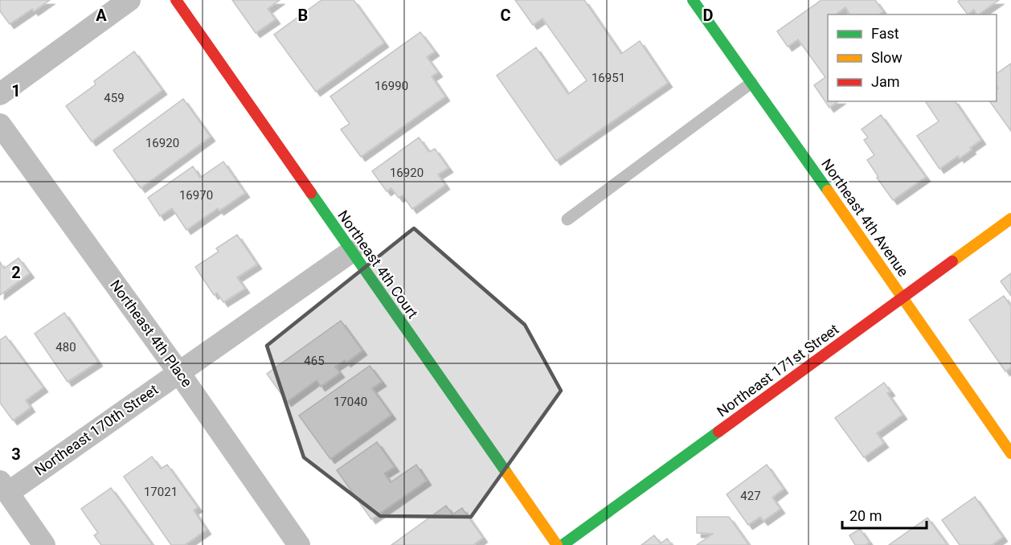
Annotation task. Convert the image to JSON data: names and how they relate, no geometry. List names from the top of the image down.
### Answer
{
  "streets": {
    "street": [
      "Northeast 4th Avenue",
      "Northeast 4th Court",
      "Northeast 4th Place",
      "Northeast 171st Street",
      "Northeast 170th Street"
    ]
  },
  "crossings": [
    ["Northeast 4th Avenue", "Northeast 171st Street"],
    ["Northeast 4th Court", "Northeast 170th Street"],
    ["Northeast 4th Place", "Northeast 170th Street"]
  ],
  "house_numbers": [
    "16951",
    "16990",
    "459",
    "16920",
    "16920",
    "16970",
    "480",
    "465",
    "17040",
    "17021",
    "427"
  ],
  "legend": ["Fast", "Slow", "Jam"],
  "scale_bar": "20 m",
  "grid": {
    "columns": [
      "A",
      "B",
      "C",
      "D"
    ],
    "rows": ["1", "2", "3"]
  }
}
